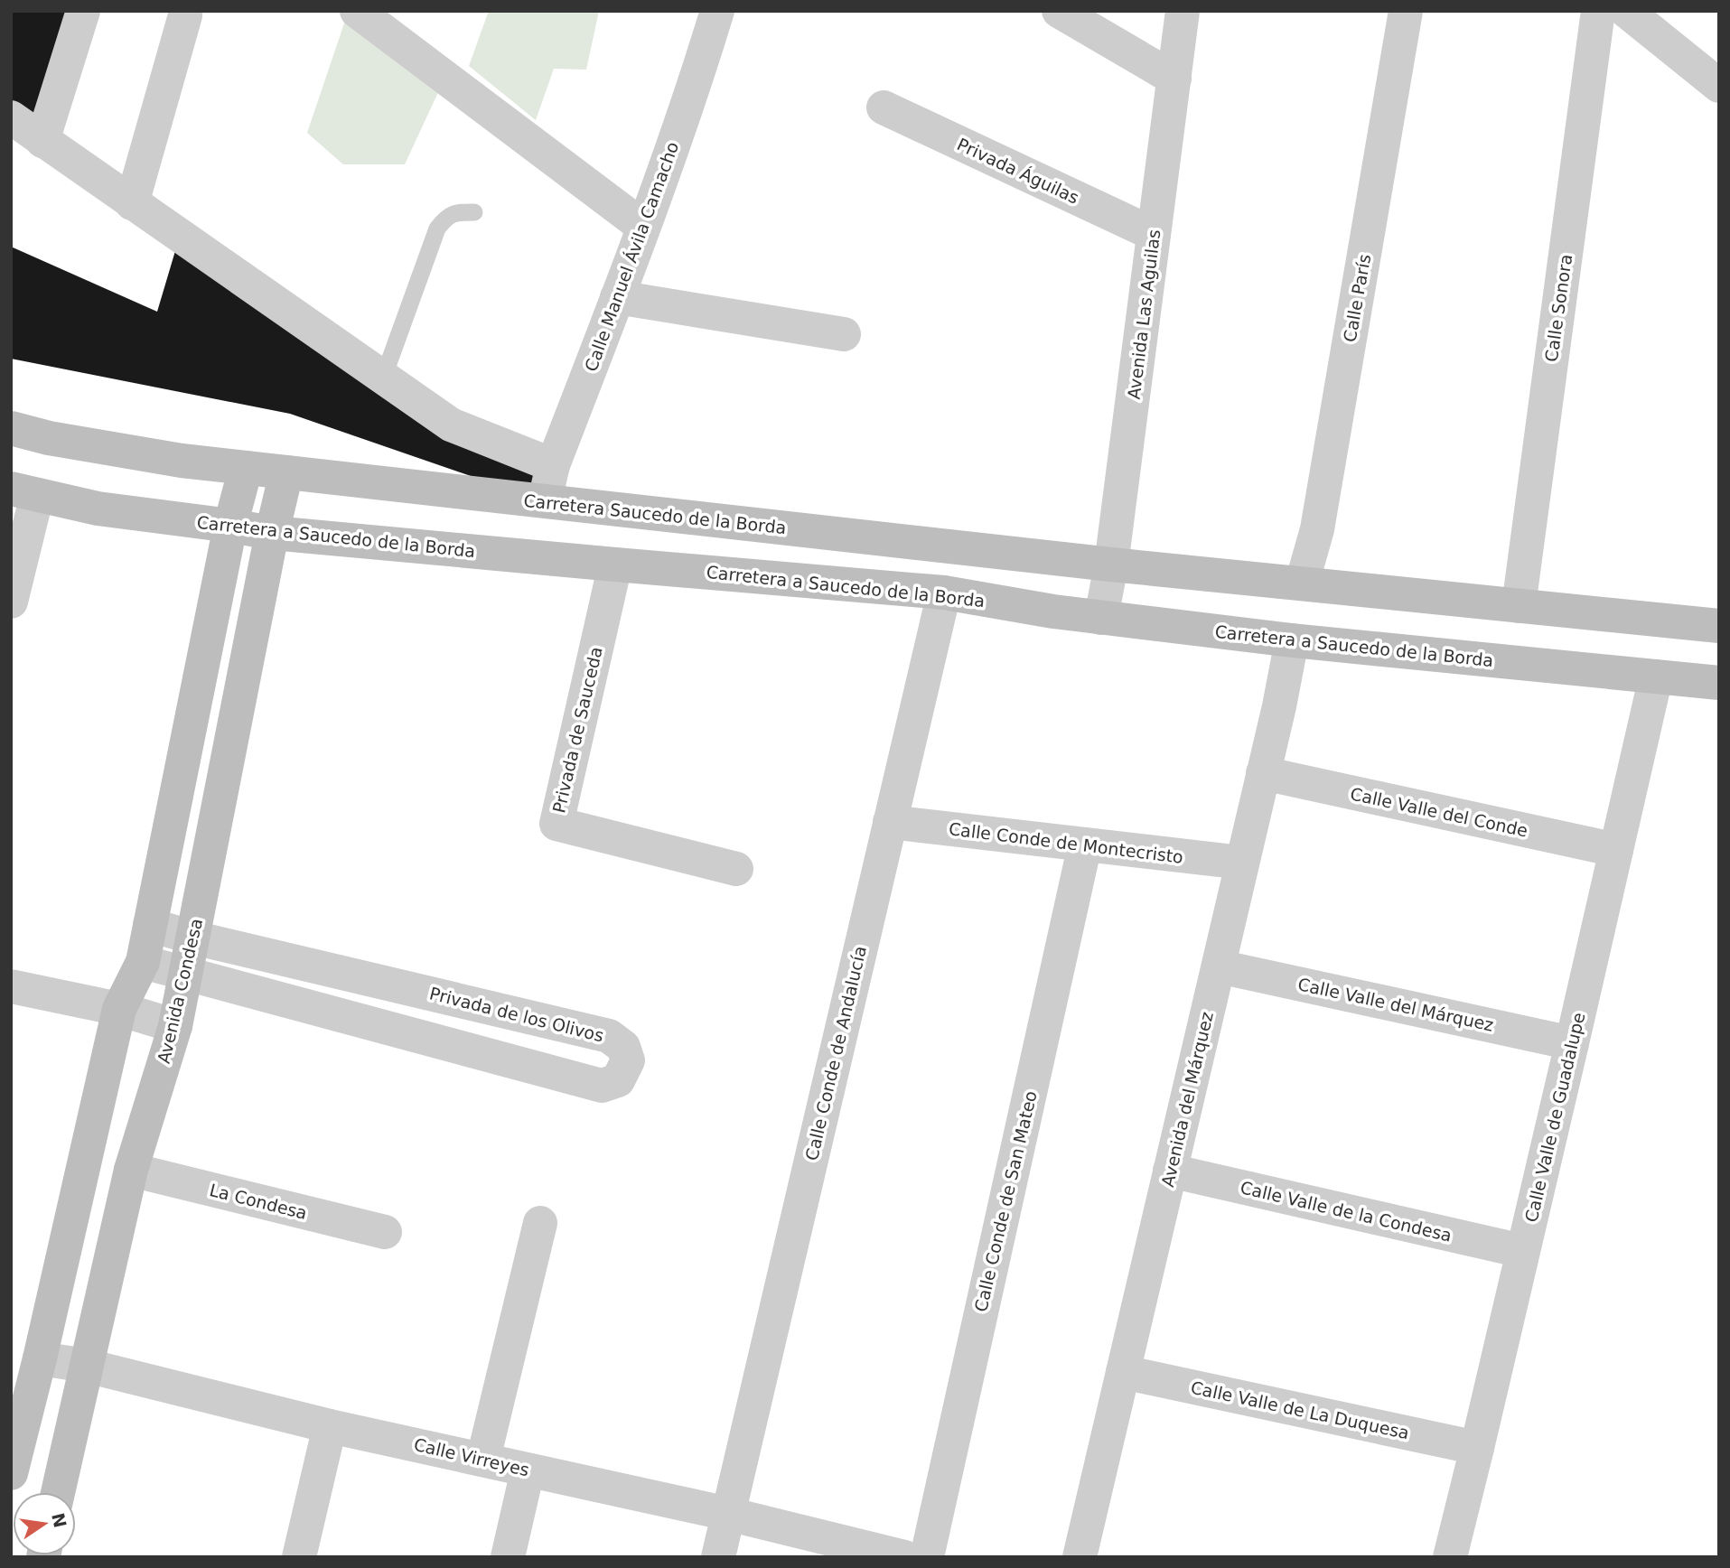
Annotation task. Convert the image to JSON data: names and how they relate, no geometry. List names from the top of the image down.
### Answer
{
  "streets": {
    "street": [
      "Privada Águilas",
      "Calle Manuel Ávila Camacho",
      "Calle París",
      "Calle Sonora",
      "Avenida Las Aguilas",
      "Carretera Saucedo de la Borda",
      "Carretera a Saucedo de la Borda",
      "Privada de Sauceda",
      "Calle Valle del Conde",
      "Calle Conde de Montecristo",
      "Avenida Condesa",
      "Calle Valle del Márquez",
      "Privada de los Olivos",
      "Calle Conde de Andalucía",
      "Avenida del Márquez",
      "Calle Valle de Guadalupe",
      "La Condesa",
      "Calle Conde de San Mateo",
      "Calle Valle de la Condesa",
      "Calle Valle de La Duquesa",
      "Calle Virreyes"
    ]
  },
  "crossings": [
    ["Privada Águilas", "Avenida Las Aguilas"],
    ["Calle Manuel Ávila Camacho", "Carretera Saucedo de la Borda"],
    ["Calle París", "Carretera Saucedo de la Borda"],
    ["Avenida Las Aguilas", "Carretera Saucedo de la Borda"],
    ["Avenida Las Aguilas", "Carretera a Saucedo de la Borda"],
    ["Carretera Saucedo de la Borda", "Avenida Condesa"],
    ["Carretera a Saucedo de la Borda", "Privada de Sauceda"],
    ["Carretera a Saucedo de la Borda", "Avenida Condesa"],
    ["Carretera a Saucedo de la Borda", "Calle Conde de Andalucía"],
    ["Carretera a Saucedo de la Borda", "Avenida del Márquez"],
    ["Carretera a Saucedo de la Borda", "Calle Valle de Guadalupe"],
    ["Calle Valle del Conde", "Avenida del Márquez"],
    ["Calle Valle del Conde", "Calle Valle de Guadalupe"],
    ["Calle Conde de Montecristo", "Calle Conde de Andalucía"],
    ["Calle Conde de Montecristo", "Avenida del Márquez"],
    ["Calle Conde de Montecristo", "Calle Conde de San Mateo"],
    ["Avenida Condesa", "Privada de los Olivos"],
    ["Avenida Condesa", "La Condesa"],
    ["Avenida Condesa", "Calle Virreyes"],
    ["Calle Valle del Márquez", "Avenida del Márquez"],
    ["Calle Valle del Márquez", "Calle Valle de Guadalupe"],
    ["Calle Conde de Andalucía", "Calle Virreyes"],
    ["Avenida del Márquez", "Calle Valle de la Condesa"],
    ["Avenida del Márquez", "Calle Valle de La Duquesa"],
    ["Calle Valle de Guadalupe", "Calle Valle de la Condesa"],
    ["Calle Valle de Guadalupe", "Calle Valle de La Duquesa"]
  ],
  "north": "right"
}
